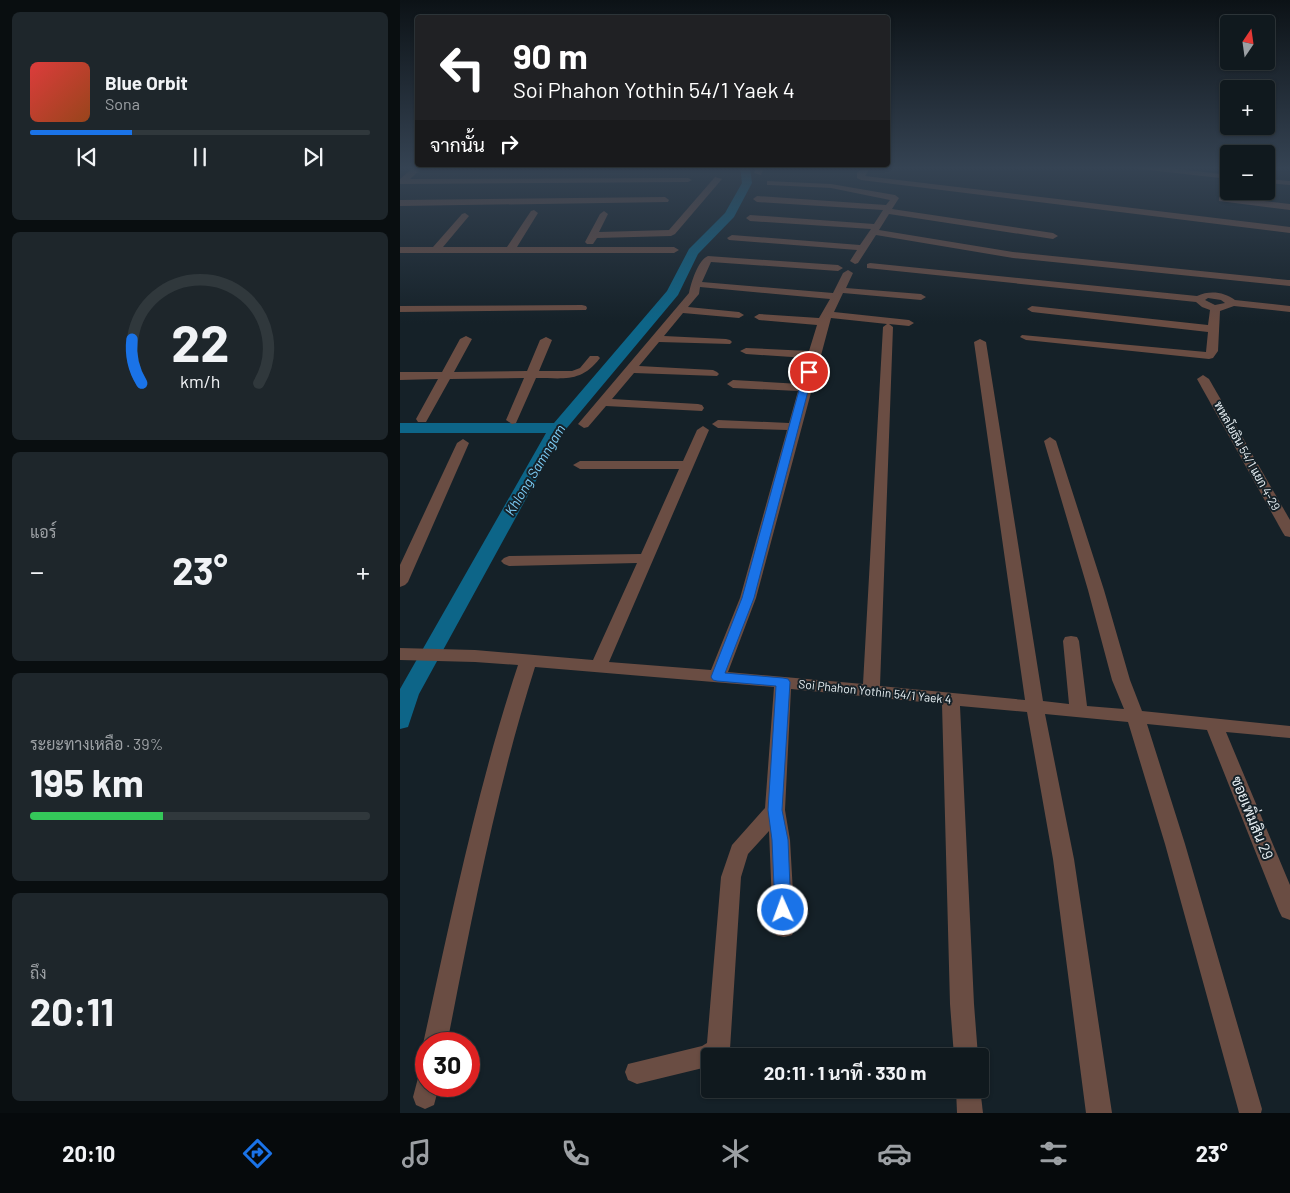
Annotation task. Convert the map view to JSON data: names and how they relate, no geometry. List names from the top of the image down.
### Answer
{
  "streets": {
    "street": ["พหลโยธิน 54/1 แยก 4-29", "Soi Phahon Yothin 54/1 Yaek 4", "ซอยเพิ่มสิน 29"]
  },
  "crossings": [
    ["Soi Phahon Yothin 54/1 Yaek 4", "ซอยเพิ่มสิน 29"]
  ],
  "water": ["Khlong Samngam"],
  "north": "top",
  "page": {
    "map_buttons": ["+", "−"],
    "turn": ["90 m", "Soi Phahon Yothin 54/1 Yaek 4"],
    "song": ["Blue Orbit", "Sona"],
    "then": "จากนั้น",
    "tile": [
      "แอร์",
      ["ระยะทางเหลือ · 39%", "195 km"],
      ["ถึง", "20:11"]
    ],
    "heat": ["−", "23°", "+"],
    "limit": "30",
    "trip": "20:11 · 1 นาที · 330 m",
    "tabs": ["20:10", "23°"],
    "gauge": ["22", "km/h"]
  }
}
